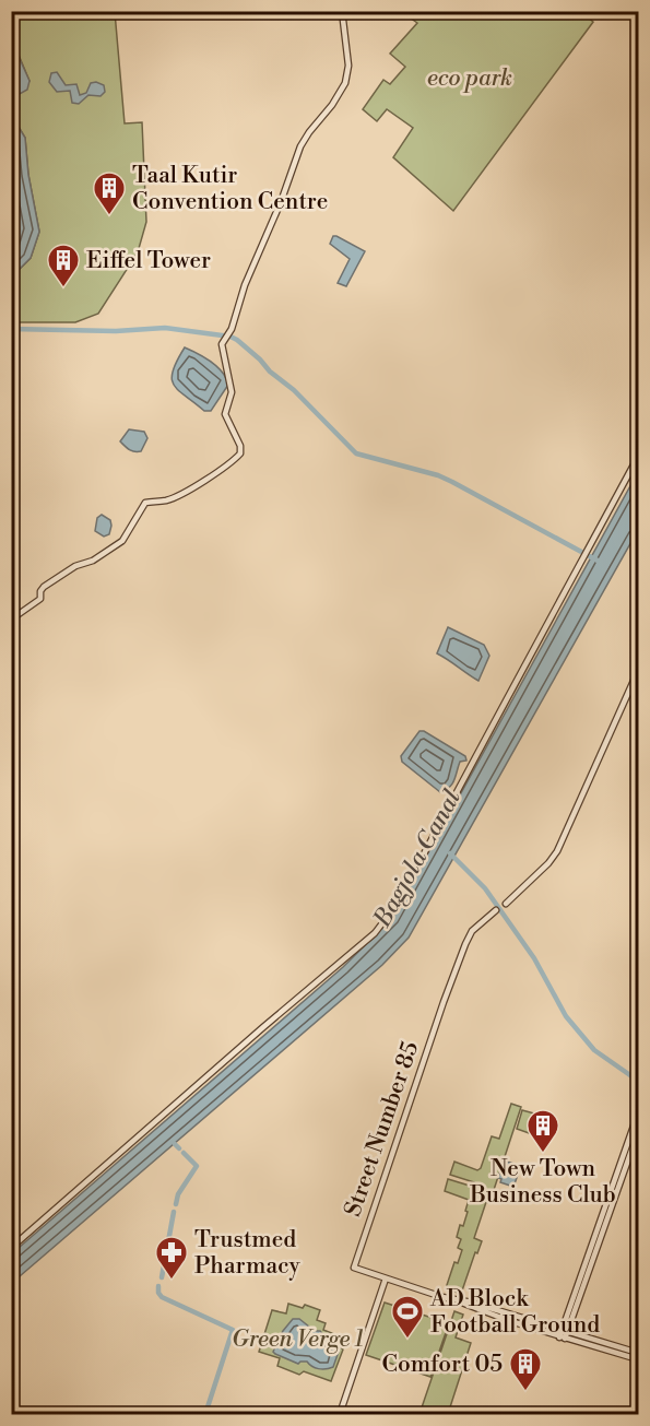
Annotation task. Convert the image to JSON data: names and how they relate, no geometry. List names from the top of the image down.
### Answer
{
  "streets": {
    "street": ["Street Number 85"]
  },
  "water": ["Bagjola Canal"],
  "parks": ["eco park", "Green Verge 1"],
  "places": {
    "building": [
      "Taal Kutir Convention Centre",
      "Eiffel Tower",
      "New Town Business Club",
      "Comfort 05"
    ],
    "pharmacy": ["Trustmed Pharmacy"],
    "sports": ["AD Block Football Ground"]
  }
}
